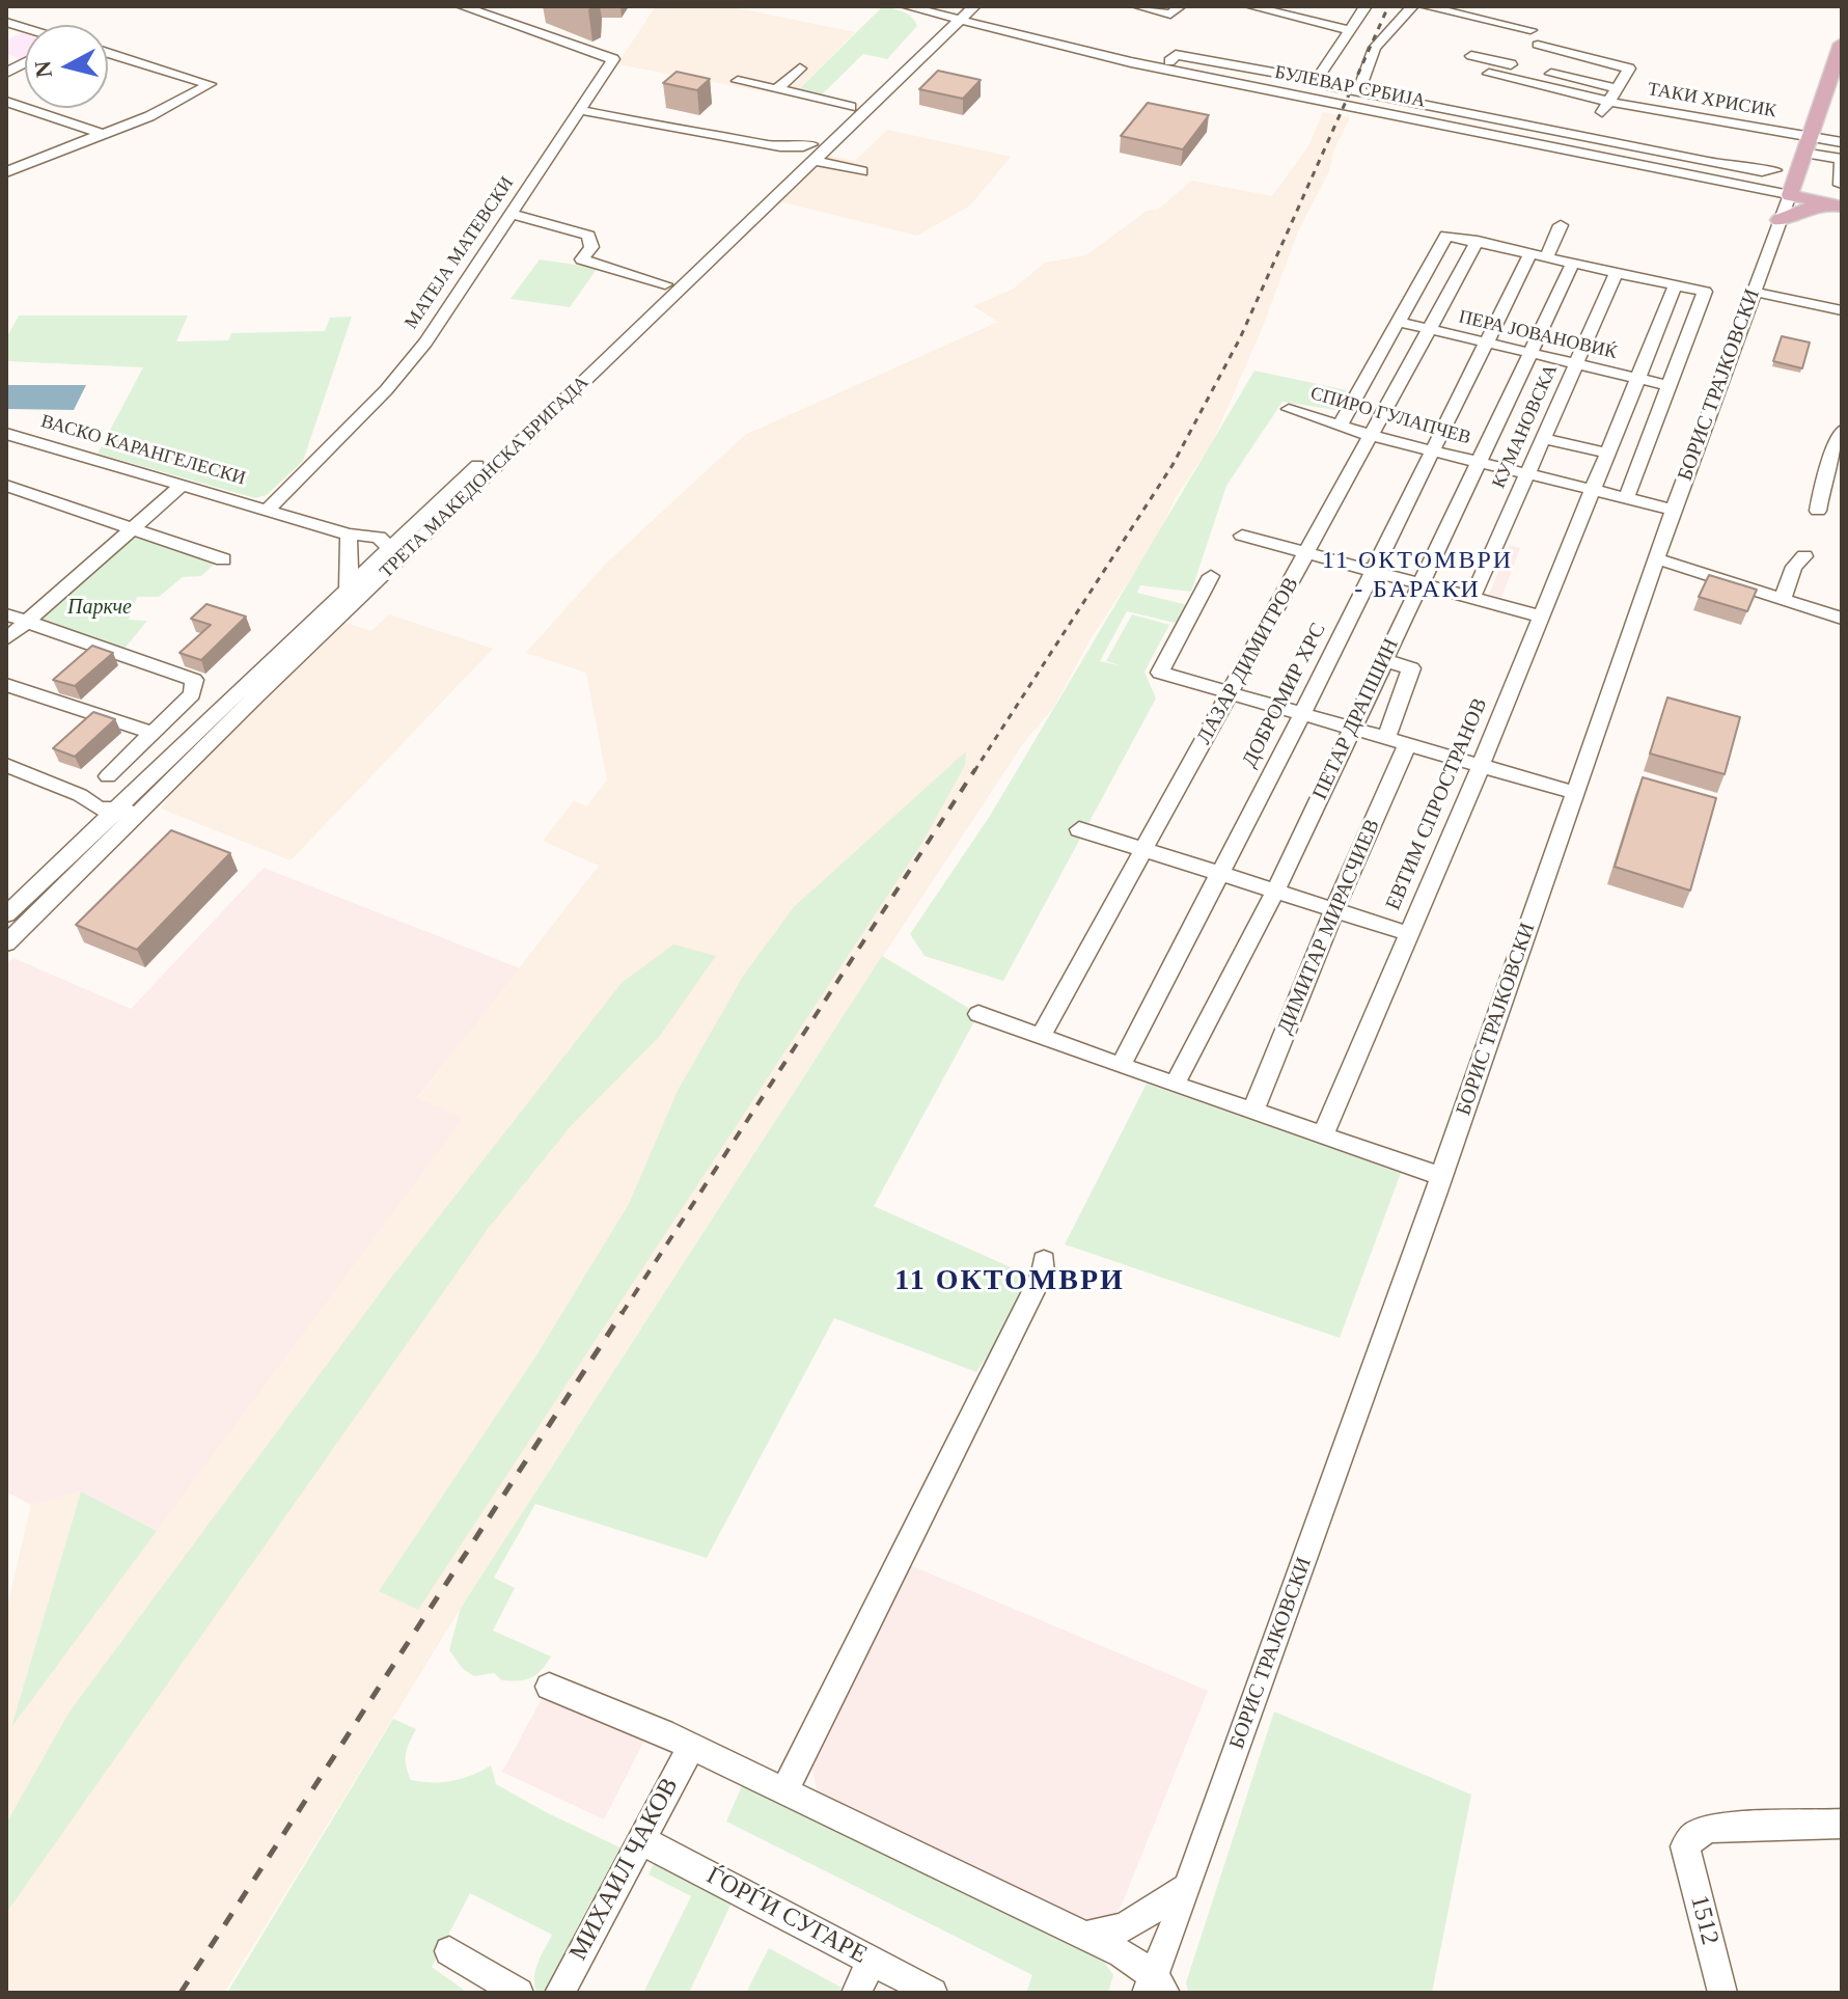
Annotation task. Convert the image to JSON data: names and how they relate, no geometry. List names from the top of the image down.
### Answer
{
  "streets": {
    "main road": ["БОРИС ТРАЈКОВСКИ"],
    "street": [
      "БУЛЕВАР СРБИЈА",
      "ТАКИ ХРИСИК",
      "МАТЕЈА МАТЕВСКИ",
      "ПЕРА ЈОВАНОВИЌ",
      "СПИРО ГУЛАПЧЕВ",
      "КУМАНОВСКА",
      "ВАСКО КАРАНГЕЛЕСКИ",
      "ТРЕТА МАКЕДОНСКА БРИГАДА",
      "ЛАЗАР ДИМИТРОВ",
      "ДОБРОМИР ХРС",
      "ПЕТАР ДРАПШИН",
      "ЕВТИМ СПРОСТРАНОВ",
      "ДИМИТАР МИРАСЧИЕВ",
      "МИХАИЛ ЧАКОВ",
      "ЃОРЃИ СУГАРЕ",
      "1512"
    ]
  },
  "crossings": [
    ["БУЛЕВАР СРБИЈА", "БОРИС ТРАЈКОВСКИ"],
    ["БУЛЕВАР СРБИЈА", "ТРЕТА МАКЕДОНСКА БРИГАДА"],
    ["ТАКИ ХРИСИК", "БОРИС ТРАЈКОВСКИ"],
    ["МАТЕЈА МАТЕВСКИ", "ВАСКО КАРАНГЕЛЕСКИ"],
    ["ПЕРА ЈОВАНОВИЌ", "КУМАНОВСКА"],
    ["ПЕРА ЈОВАНОВИЌ", "ЛАЗАР ДИМИТРОВ"],
    ["ПЕРА ЈОВАНОВИЌ", "ДОБРОМИР ХРС"],
    ["ПЕРА ЈОВАНОВИЌ", "ПЕТАР ДРАПШИН"],
    ["ПЕРА ЈОВАНОВИЌ", "ЕВТИМ СПРОСТРАНОВ"],
    ["БОРИС ТРАЈКОВСКИ", "СПИРО ГУЛАПЧЕВ"],
    ["СПИРО ГУЛАПЧЕВ", "КУМАНОВСКА"],
    ["СПИРО ГУЛАПЧЕВ", "ЛАЗАР ДИМИТРОВ"],
    ["СПИРО ГУЛАПЧЕВ", "ДОБРОМИР ХРС"],
    ["СПИРО ГУЛАПЧЕВ", "ПЕТАР ДРАПШИН"],
    ["СПИРО ГУЛАПЧЕВ", "ЕВТИМ СПРОСТРАНОВ"],
    ["МИХАИЛ ЧАКОВ", "ЃОРЃИ СУГАРЕ"]
  ],
  "districts": ["11 ОКТОМВРИ - БАРАКИ", "11 ОКТОМВРИ"],
  "parks": ["Паркче"],
  "north": "left"
}
